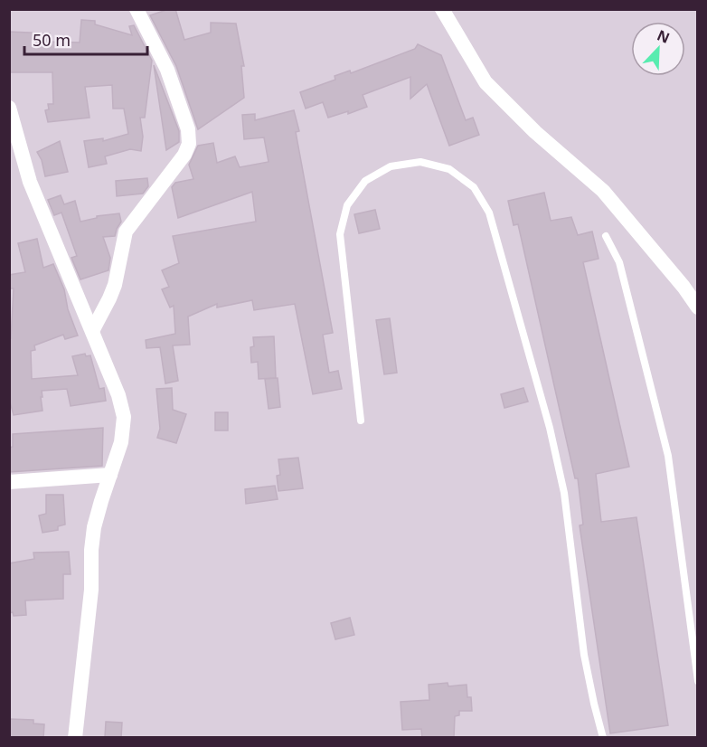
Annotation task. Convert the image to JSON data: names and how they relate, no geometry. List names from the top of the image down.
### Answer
{
  "scale_bar": "50 m",
  "north": "top right"
}
